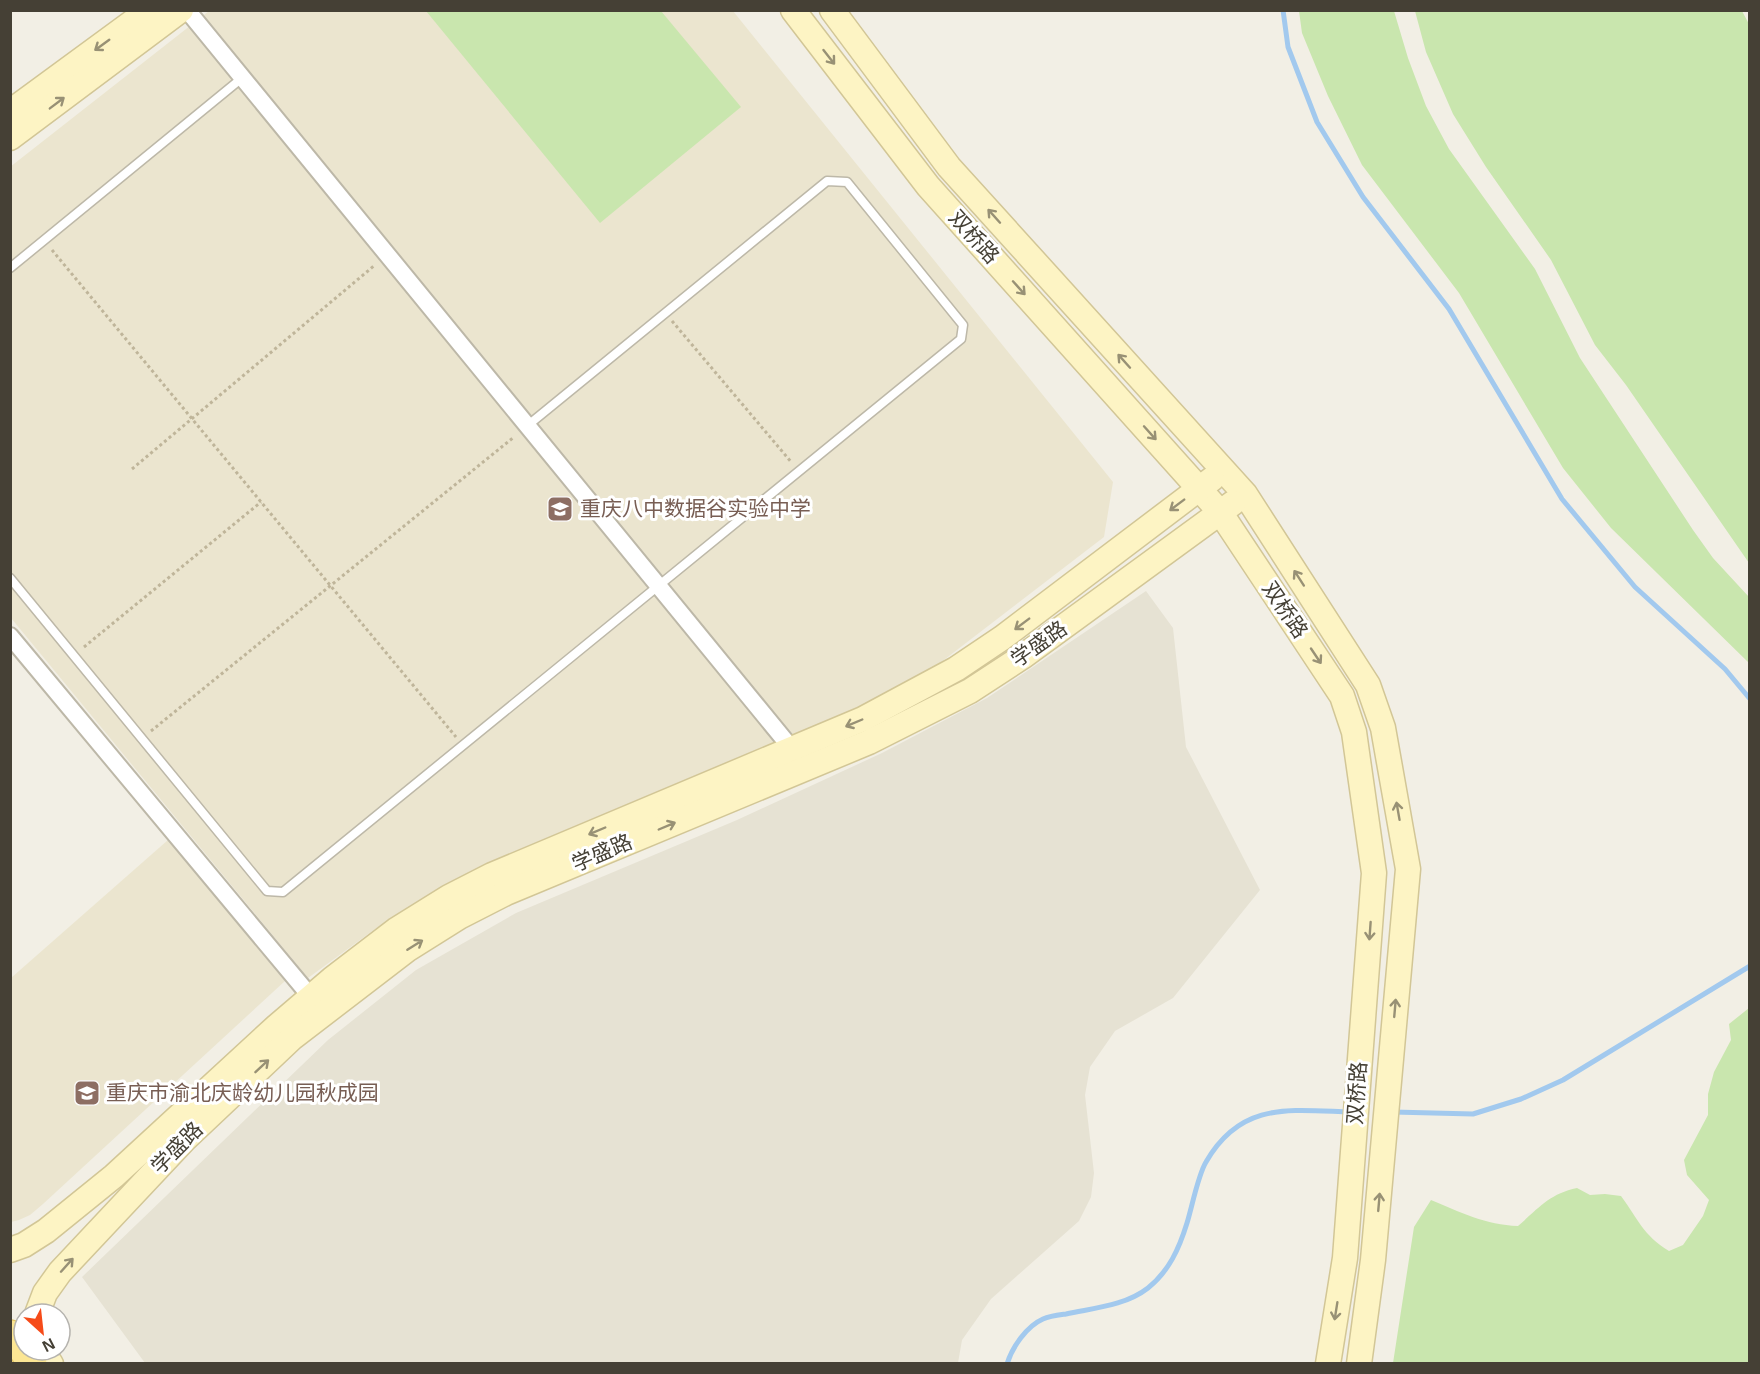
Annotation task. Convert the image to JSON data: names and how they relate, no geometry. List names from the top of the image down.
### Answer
{
  "streets": {
    "main road": ["双桥路", "学盛路"]
  },
  "crossings": [
    ["双桥路", "学盛路"]
  ],
  "places": {
    "school or university": ["重庆八中数据谷实验中学", "重庆市渝北庆龄幼儿园秋成园"]
  },
  "north": "bottom right"
}
